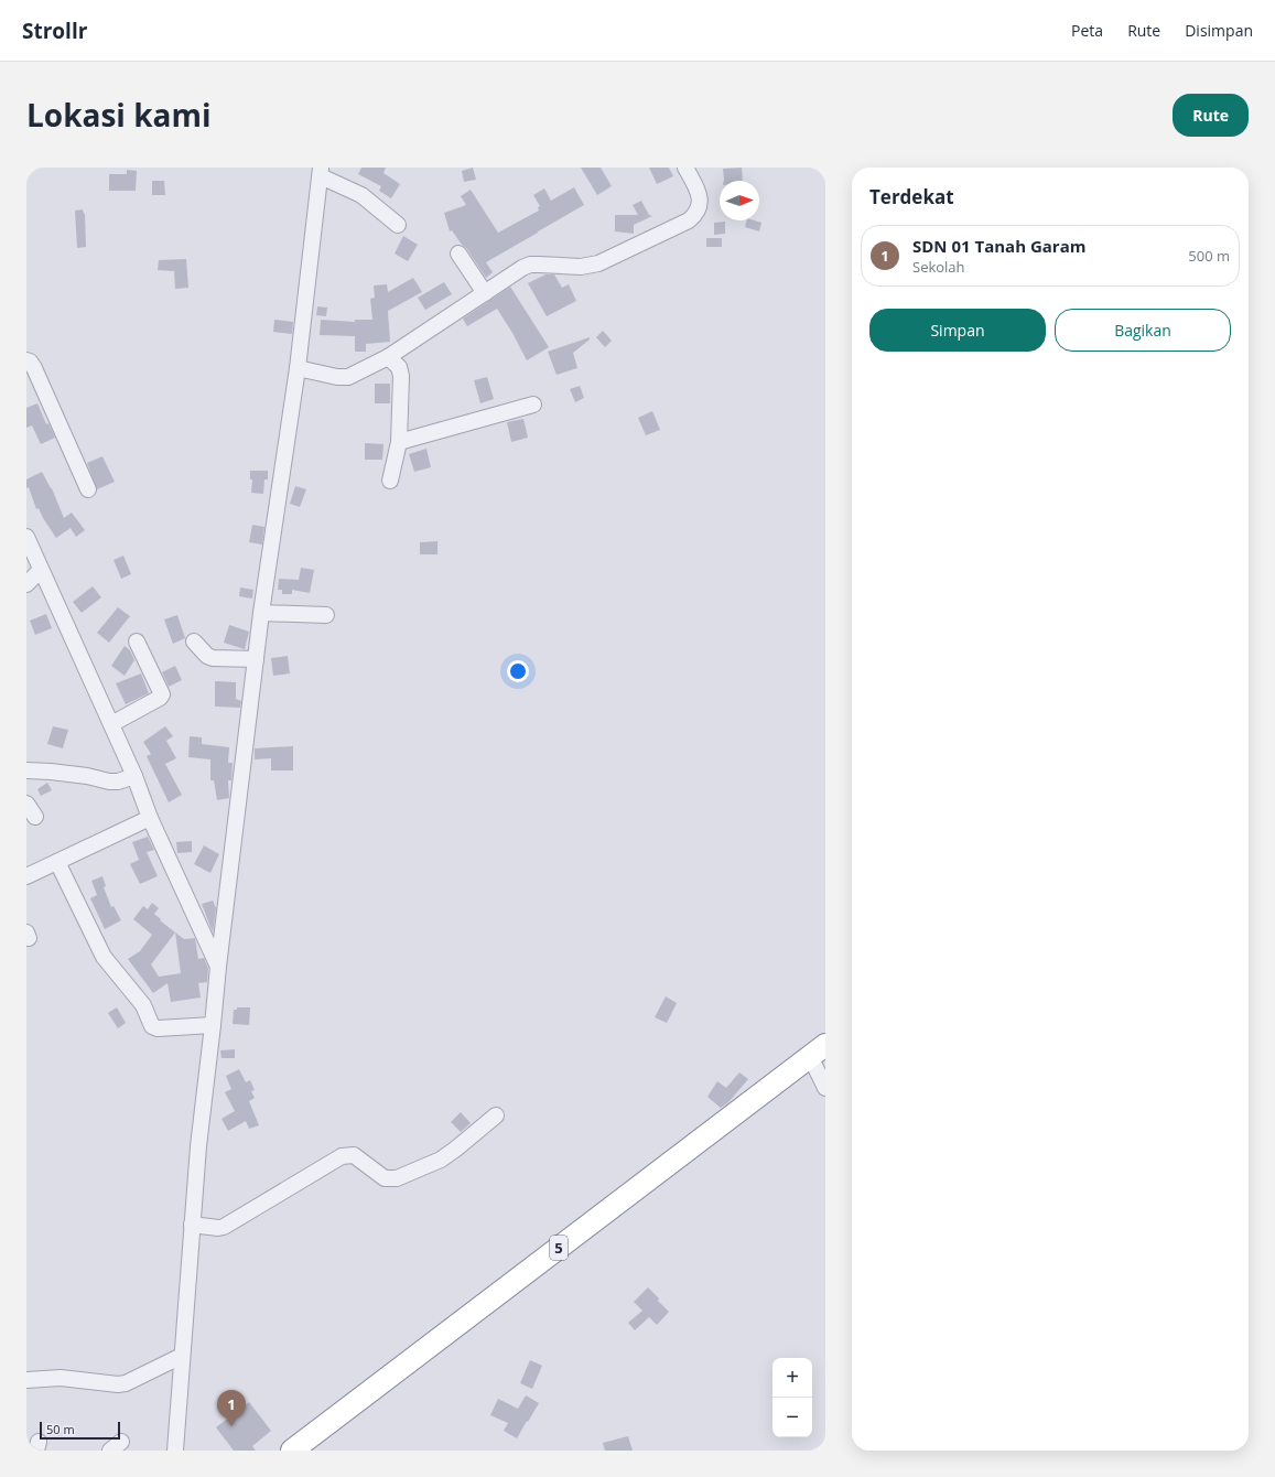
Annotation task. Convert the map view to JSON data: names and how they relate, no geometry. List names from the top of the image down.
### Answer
{
  "streets": {
    "highway": ["5"]
  },
  "scale_bar": "50 m",
  "north": "right",
  "page": {
    "header": "Strollr",
    "nav": ["Peta", "Rute", "Disimpan"],
    "title": "Lokasi kami",
    "buttons": [
      "Rute",
      ["Simpan", "Bagikan"]
    ],
    "heading": "Terdekat",
    "list": [
      {
        "mark": "1",
        "name": "SDN 01 Tanah Garam",
        "note": "Sekolah",
        "value": "500 m"
      }
    ],
    "map_buttons": ["+", "−"],
    "pins": "1",
    "scale": "50 m"
  }
}
